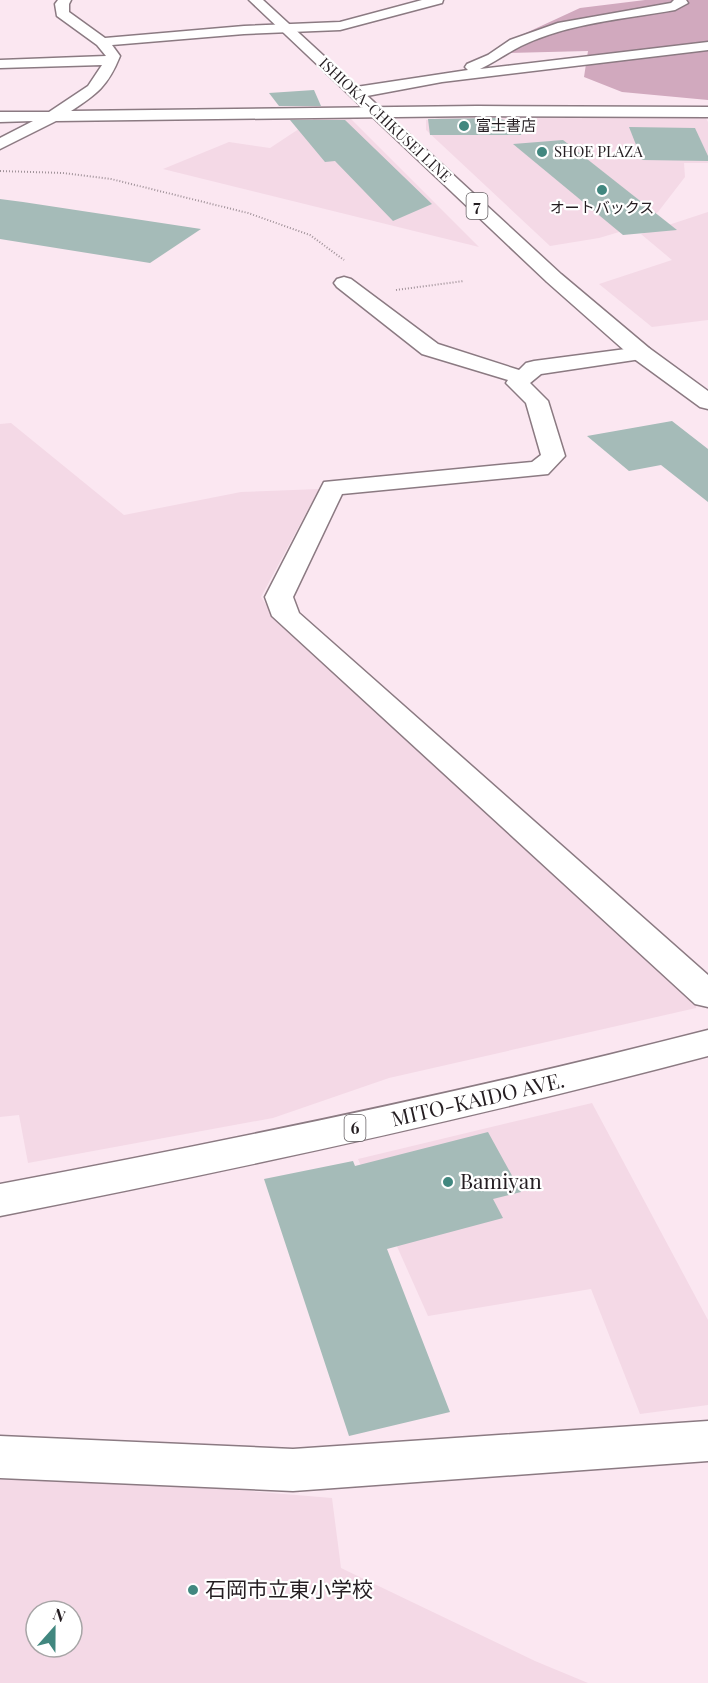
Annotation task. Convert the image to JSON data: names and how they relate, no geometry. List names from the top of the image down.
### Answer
{
  "streets": {
    "main road": [
      "ISHIOKA-CHIKUSEI LINE",
      "7",
      "MITO-KAIDO AVE.",
      "6"
    ]
  },
  "places": [
    "富士書店",
    "SHOE PLAZA",
    "オートバックス",
    "Bamiyan",
    "石岡市立東小学校"
  ],
  "north": "top"
}
